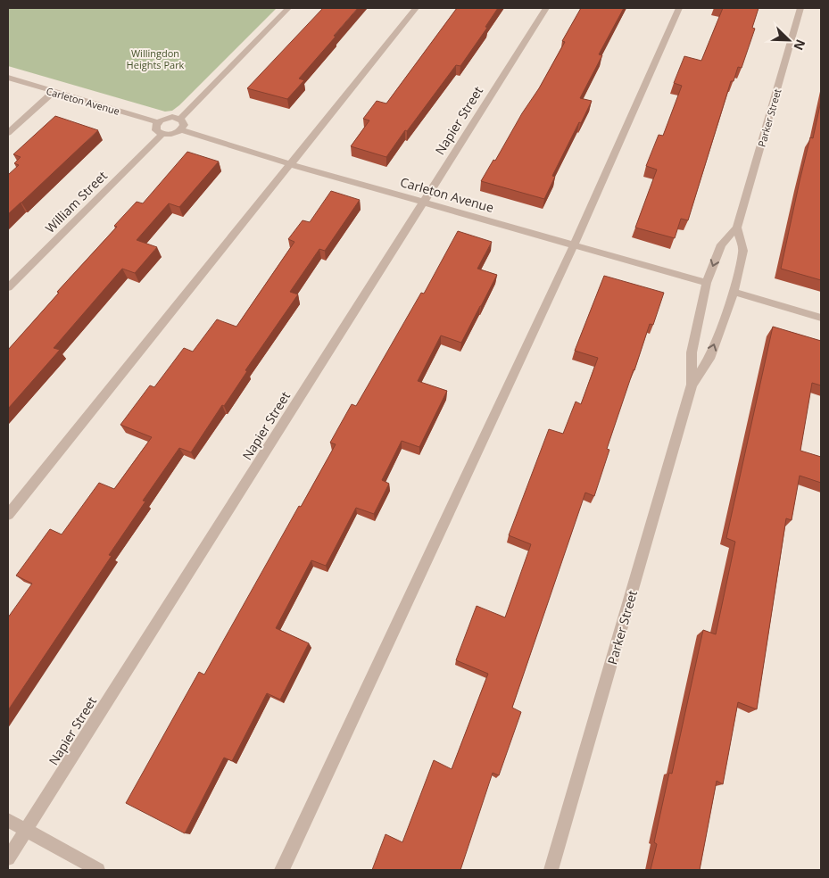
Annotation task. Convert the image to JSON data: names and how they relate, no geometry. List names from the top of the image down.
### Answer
{
  "streets": {
    "street": [
      "Carleton Avenue",
      "Parker Street",
      "Napier Street",
      "William Street"
    ]
  },
  "crossings": [
    ["Carleton Avenue", "Parker Street"],
    ["Carleton Avenue", "Napier Street"]
  ],
  "parks": ["Willingdon Heights Park"],
  "north": "bottom right"
}
